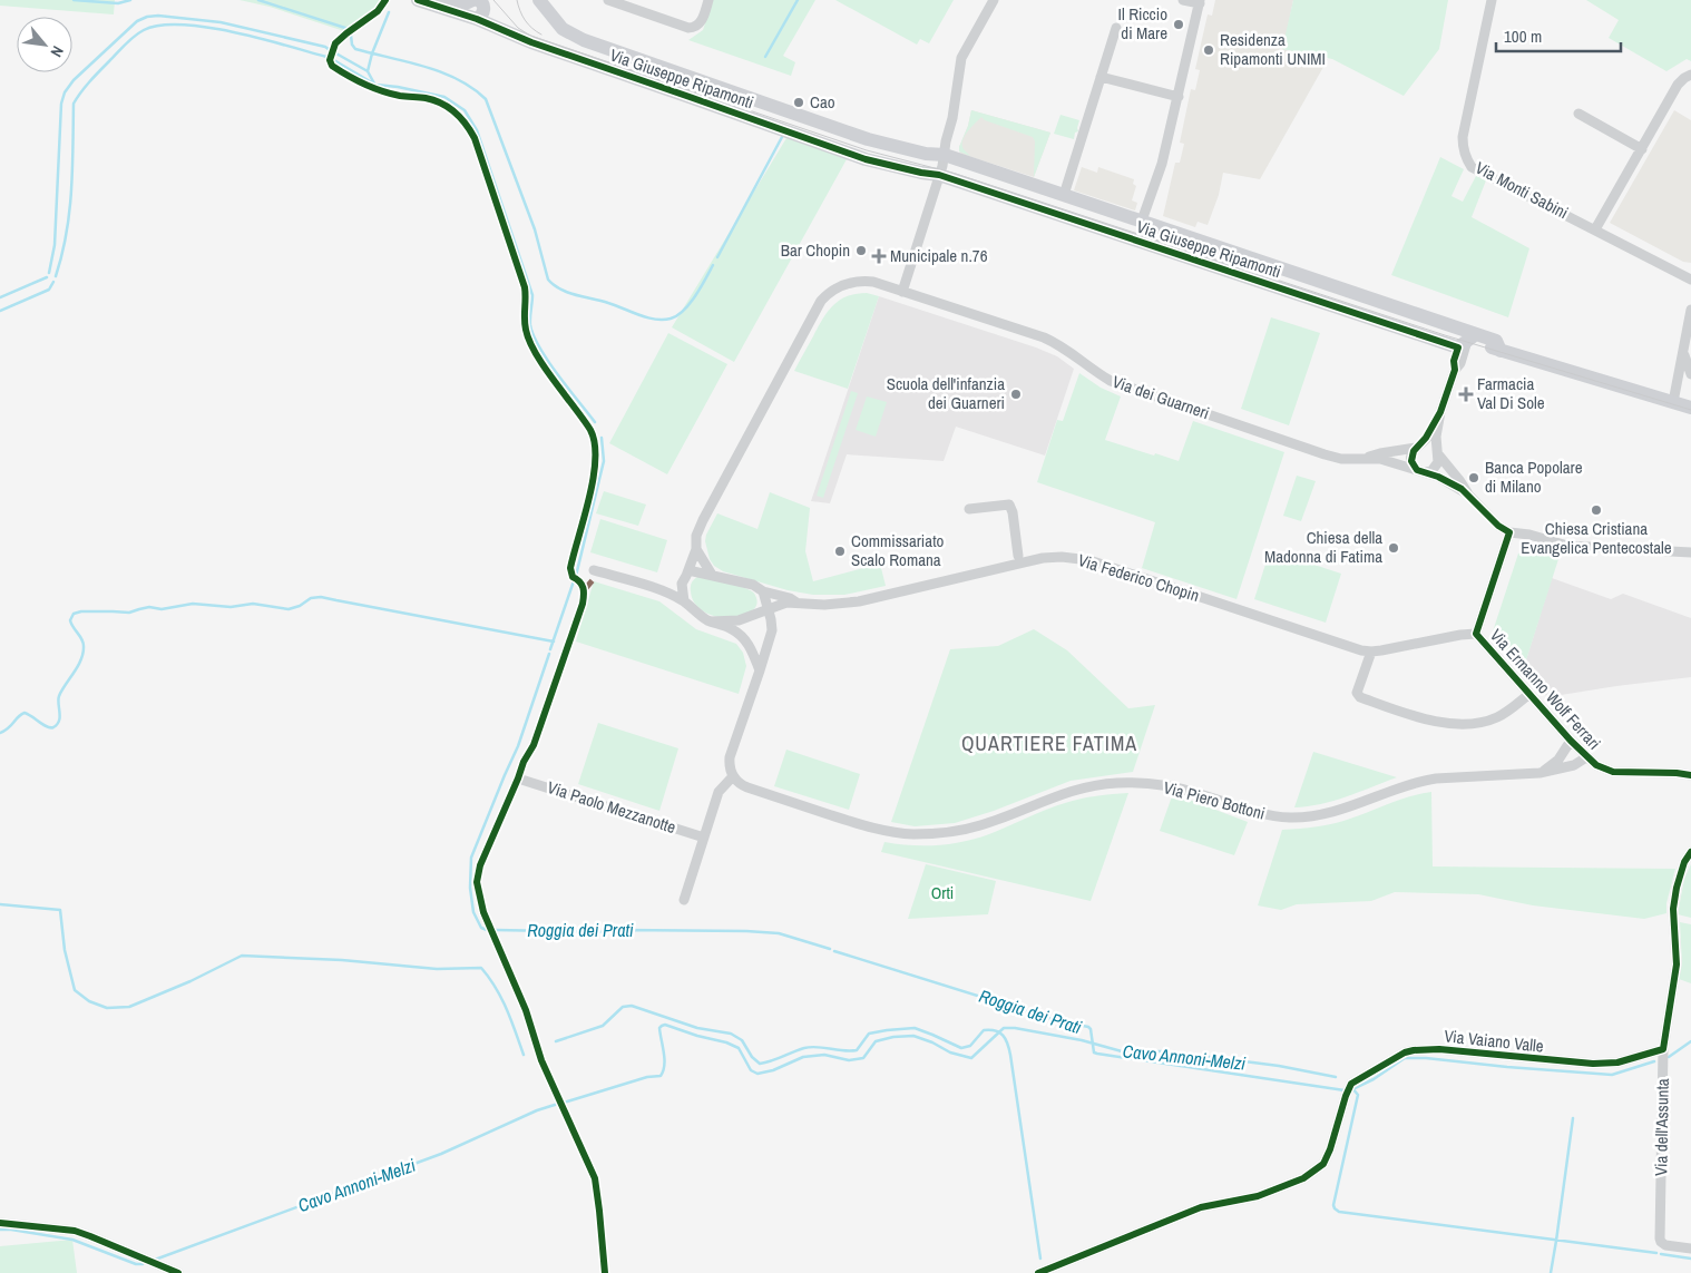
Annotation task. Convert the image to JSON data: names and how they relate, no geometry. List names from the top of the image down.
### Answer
{
  "streets": {
    "street": [
      "Via Giuseppe Ripamonti",
      "Via Monti Sabini",
      "Via dei Guarneri",
      "Via Federico Chopin",
      "Via Ermanno Wolf Ferrari",
      "Via Piero Bottoni",
      "Via Paolo Mezzanotte",
      "Via Vaiano Valle",
      "Via dell'Assunta"
    ]
  },
  "crossings": [
    ["Via Federico Chopin", "Via Ermanno Wolf Ferrari"],
    ["Via Ermanno Wolf Ferrari", "Via Piero Bottoni"],
    ["Via Vaiano Valle", "Via dell'Assunta"]
  ],
  "districts": ["QUARTIERE FATIMA"],
  "water": ["Roggia dei Prati", "Cavo Annoni-Melzi"],
  "parks": ["Orti"],
  "places": {
    "other": [
      "Il Riccio di Mare",
      "Residenza Ripamonti UNIMI",
      "Cao",
      "Bar Chopin",
      "Scuola dell'infanzia dei Guarneri",
      "Banca Popolare di Milano",
      "Chiesa Cristiana Evangelica Pentecostale",
      "Chiesa della Madonna di Fatima",
      "Commissariato Scalo Romana"
    ],
    "health": ["Municipale n.76", "Farmacia Val Di Sole"]
  },
  "scale_bar": "100 m",
  "north": "bottom right"
}
